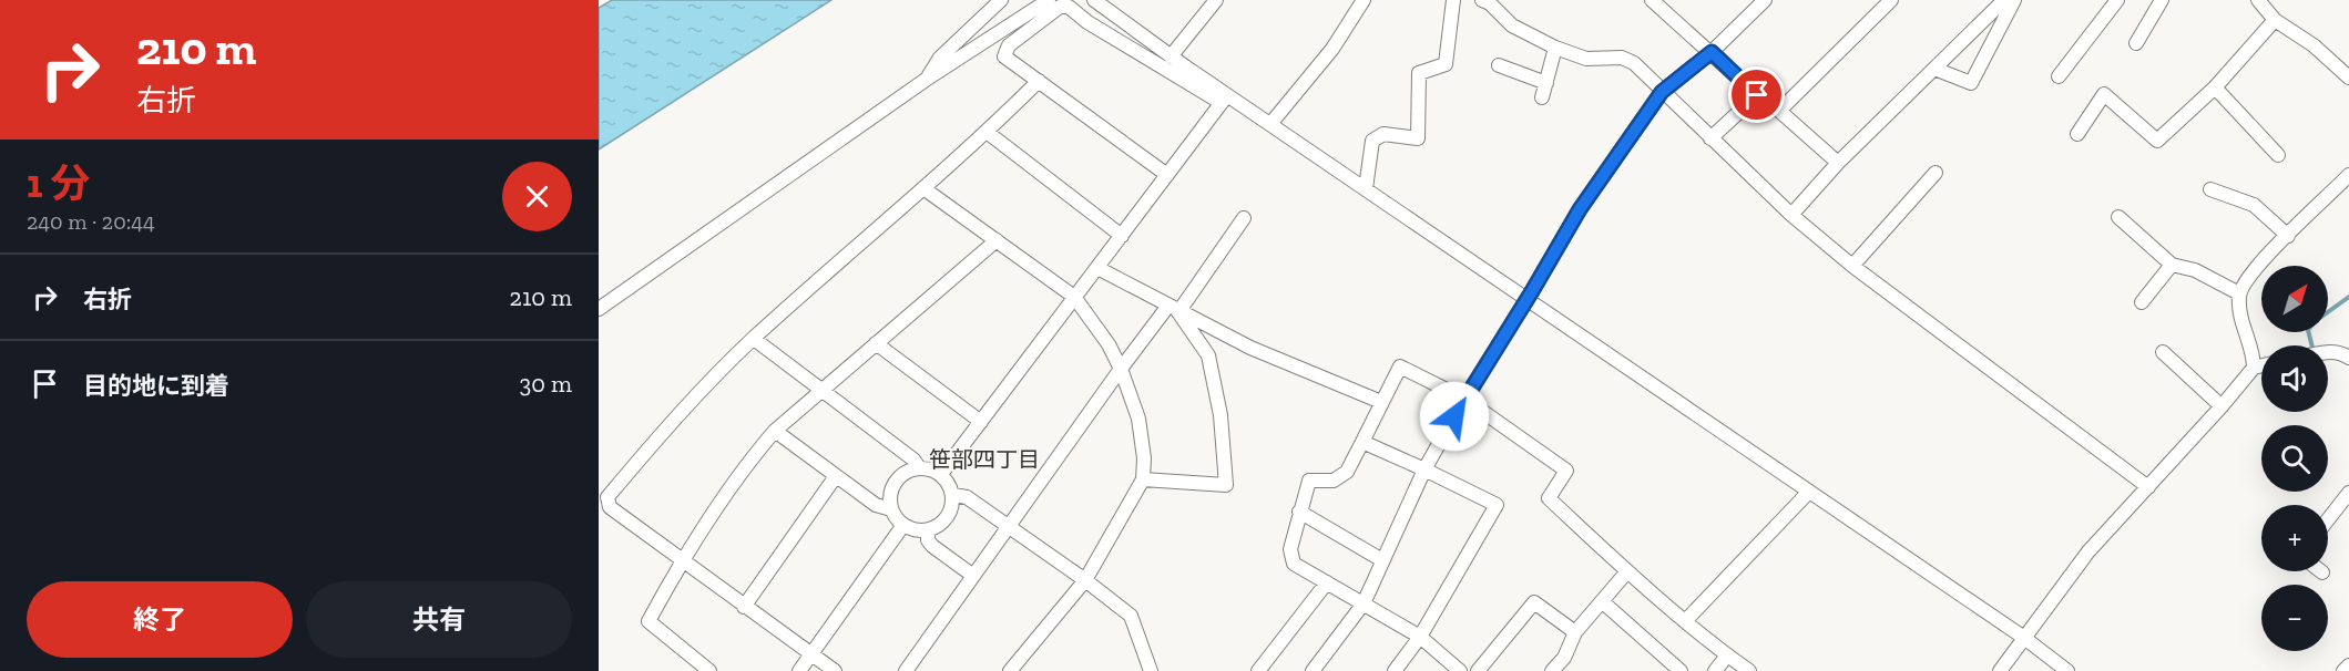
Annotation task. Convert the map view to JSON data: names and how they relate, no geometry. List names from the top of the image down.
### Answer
{
  "districts": ["笹部四丁目"],
  "north": "top right",
  "page": {
    "turn": ["210 m", "右折"],
    "heading": ["1 分", "240 m · 20:44"],
    "list": [
      {
        "name": "右折",
        "value": "210 m"
      },
      {
        "name": "目的地に到着",
        "value": "30 m"
      }
    ],
    "map_buttons": ["+", "−"],
    "buttons": ["終了", "共有"]
  }
}
